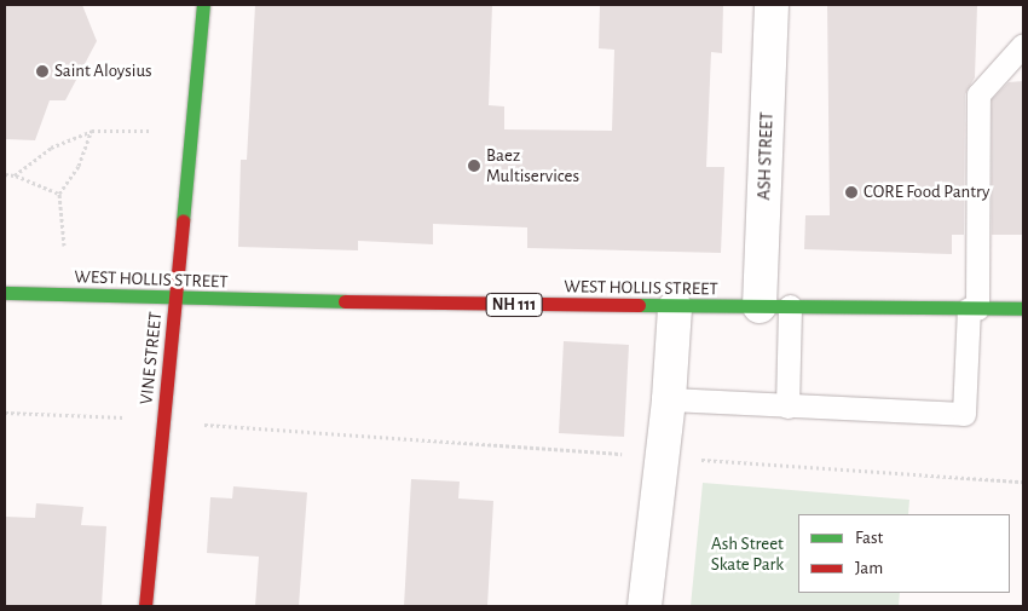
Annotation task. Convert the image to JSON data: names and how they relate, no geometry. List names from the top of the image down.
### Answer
{
  "streets": {
    "main road": ["WEST HOLLIS STREET", "NH 111", "VINE STREET"],
    "street": ["ASH STREET"]
  },
  "crossings": [
    ["ASH STREET", "WEST HOLLIS STREET"],
    ["WEST HOLLIS STREET", "VINE STREET"]
  ],
  "parks": ["Ash Street Skate Park"],
  "places": ["Saint Aloysius", "Baez Multiservices", "CORE Food Pantry"],
  "legend": ["Fast", "Jam"]
}
